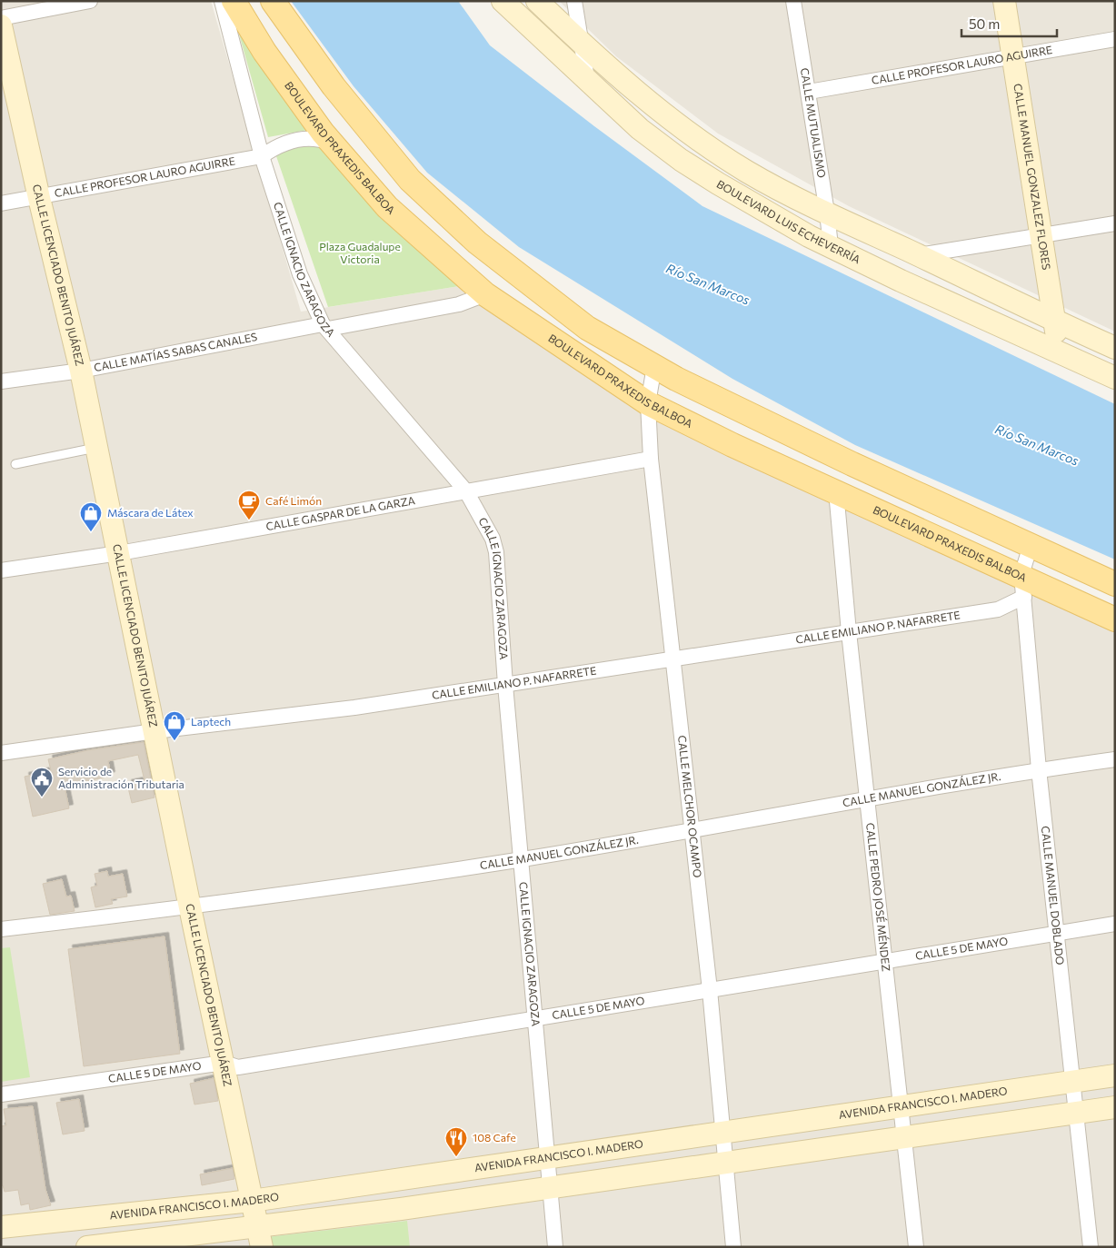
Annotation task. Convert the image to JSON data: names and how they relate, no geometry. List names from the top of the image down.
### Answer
{
  "streets": {
    "main road": [
      "BOULEVARD PRAXEDIS BALBOA",
      "CALLE MANUEL GONZALEZ FLORES",
      "BOULEVARD LUIS ECHEVERRÍA",
      "CALLE LICENCIADO BENITO JUÁREZ",
      "AVENIDA FRANCISCO I. MADERO"
    ],
    "street": [
      "CALLE PROFESOR LAURO AGUIRRE",
      "CALLE MUTUALISMO",
      "CALLE IGNACIO ZARAGOZA",
      "CALLE MATÍAS SABAS CANALES",
      "CALLE GASPAR DE LA GARZA",
      "CALLE EMILIANO P. NAFARRETE",
      "CALLE MANUEL GONZÁLEZ JR.",
      "CALLE MELCHOR OCAMPO",
      "CALLE MANUEL DOBLADO",
      "CALLE PEDRO JOSÉ MÉNDEZ",
      "CALLE 5 DE MAYO"
    ]
  },
  "crossings": [
    ["CALLE PROFESOR LAURO AGUIRRE", "CALLE MUTUALISMO"],
    ["CALLE PROFESOR LAURO AGUIRRE", "CALLE MANUEL GONZALEZ FLORES"],
    ["CALLE PROFESOR LAURO AGUIRRE", "CALLE IGNACIO ZARAGOZA"],
    ["CALLE PROFESOR LAURO AGUIRRE", "CALLE LICENCIADO BENITO JUÁREZ"],
    ["CALLE MUTUALISMO", "BOULEVARD LUIS ECHEVERRÍA"],
    ["BOULEVARD PRAXEDIS BALBOA", "CALLE MATÍAS SABAS CANALES"],
    ["BOULEVARD PRAXEDIS BALBOA", "CALLE EMILIANO P. NAFARRETE"],
    ["BOULEVARD PRAXEDIS BALBOA", "CALLE MELCHOR OCAMPO"],
    ["BOULEVARD PRAXEDIS BALBOA", "CALLE MANUEL DOBLADO"],
    ["BOULEVARD PRAXEDIS BALBOA", "CALLE PEDRO JOSÉ MÉNDEZ"],
    ["CALLE MANUEL GONZALEZ FLORES", "BOULEVARD LUIS ECHEVERRÍA"],
    ["CALLE IGNACIO ZARAGOZA", "CALLE MATÍAS SABAS CANALES"],
    ["CALLE IGNACIO ZARAGOZA", "CALLE GASPAR DE LA GARZA"],
    ["CALLE IGNACIO ZARAGOZA", "CALLE EMILIANO P. NAFARRETE"],
    ["CALLE IGNACIO ZARAGOZA", "CALLE MANUEL GONZÁLEZ JR."],
    ["CALLE IGNACIO ZARAGOZA", "CALLE 5 DE MAYO"],
    ["CALLE IGNACIO ZARAGOZA", "AVENIDA FRANCISCO I. MADERO"],
    ["CALLE LICENCIADO BENITO JUÁREZ", "CALLE MATÍAS SABAS CANALES"],
    ["CALLE LICENCIADO BENITO JUÁREZ", "CALLE GASPAR DE LA GARZA"],
    ["CALLE LICENCIADO BENITO JUÁREZ", "CALLE EMILIANO P. NAFARRETE"],
    ["CALLE LICENCIADO BENITO JUÁREZ", "CALLE MANUEL GONZÁLEZ JR."],
    ["CALLE LICENCIADO BENITO JUÁREZ", "CALLE 5 DE MAYO"],
    ["CALLE LICENCIADO BENITO JUÁREZ", "AVENIDA FRANCISCO I. MADERO"],
    ["CALLE GASPAR DE LA GARZA", "CALLE MELCHOR OCAMPO"],
    ["CALLE EMILIANO P. NAFARRETE", "CALLE MELCHOR OCAMPO"],
    ["CALLE EMILIANO P. NAFARRETE", "CALLE MANUEL DOBLADO"],
    ["CALLE EMILIANO P. NAFARRETE", "CALLE PEDRO JOSÉ MÉNDEZ"],
    ["CALLE MANUEL GONZÁLEZ JR.", "CALLE MELCHOR OCAMPO"],
    ["CALLE MANUEL GONZÁLEZ JR.", "CALLE MANUEL DOBLADO"],
    ["CALLE MANUEL GONZÁLEZ JR.", "CALLE PEDRO JOSÉ MÉNDEZ"],
    ["CALLE MELCHOR OCAMPO", "CALLE 5 DE MAYO"],
    ["CALLE MELCHOR OCAMPO", "AVENIDA FRANCISCO I. MADERO"],
    ["CALLE MANUEL DOBLADO", "CALLE 5 DE MAYO"],
    ["CALLE MANUEL DOBLADO", "AVENIDA FRANCISCO I. MADERO"],
    ["CALLE PEDRO JOSÉ MÉNDEZ", "CALLE 5 DE MAYO"],
    ["CALLE PEDRO JOSÉ MÉNDEZ", "AVENIDA FRANCISCO I. MADERO"]
  ],
  "water": ["Río San Marcos"],
  "parks": ["Plaza Guadalupe Victoria"],
  "places": {
    "cafe": ["Café Limón"],
    "shop": ["Máscara de Látex", "Laptech"],
    "public building": ["Servicio de Administración Tributaria"],
    "restaurant": ["108 Cafe"]
  },
  "scale_bar": "50 m"
}
